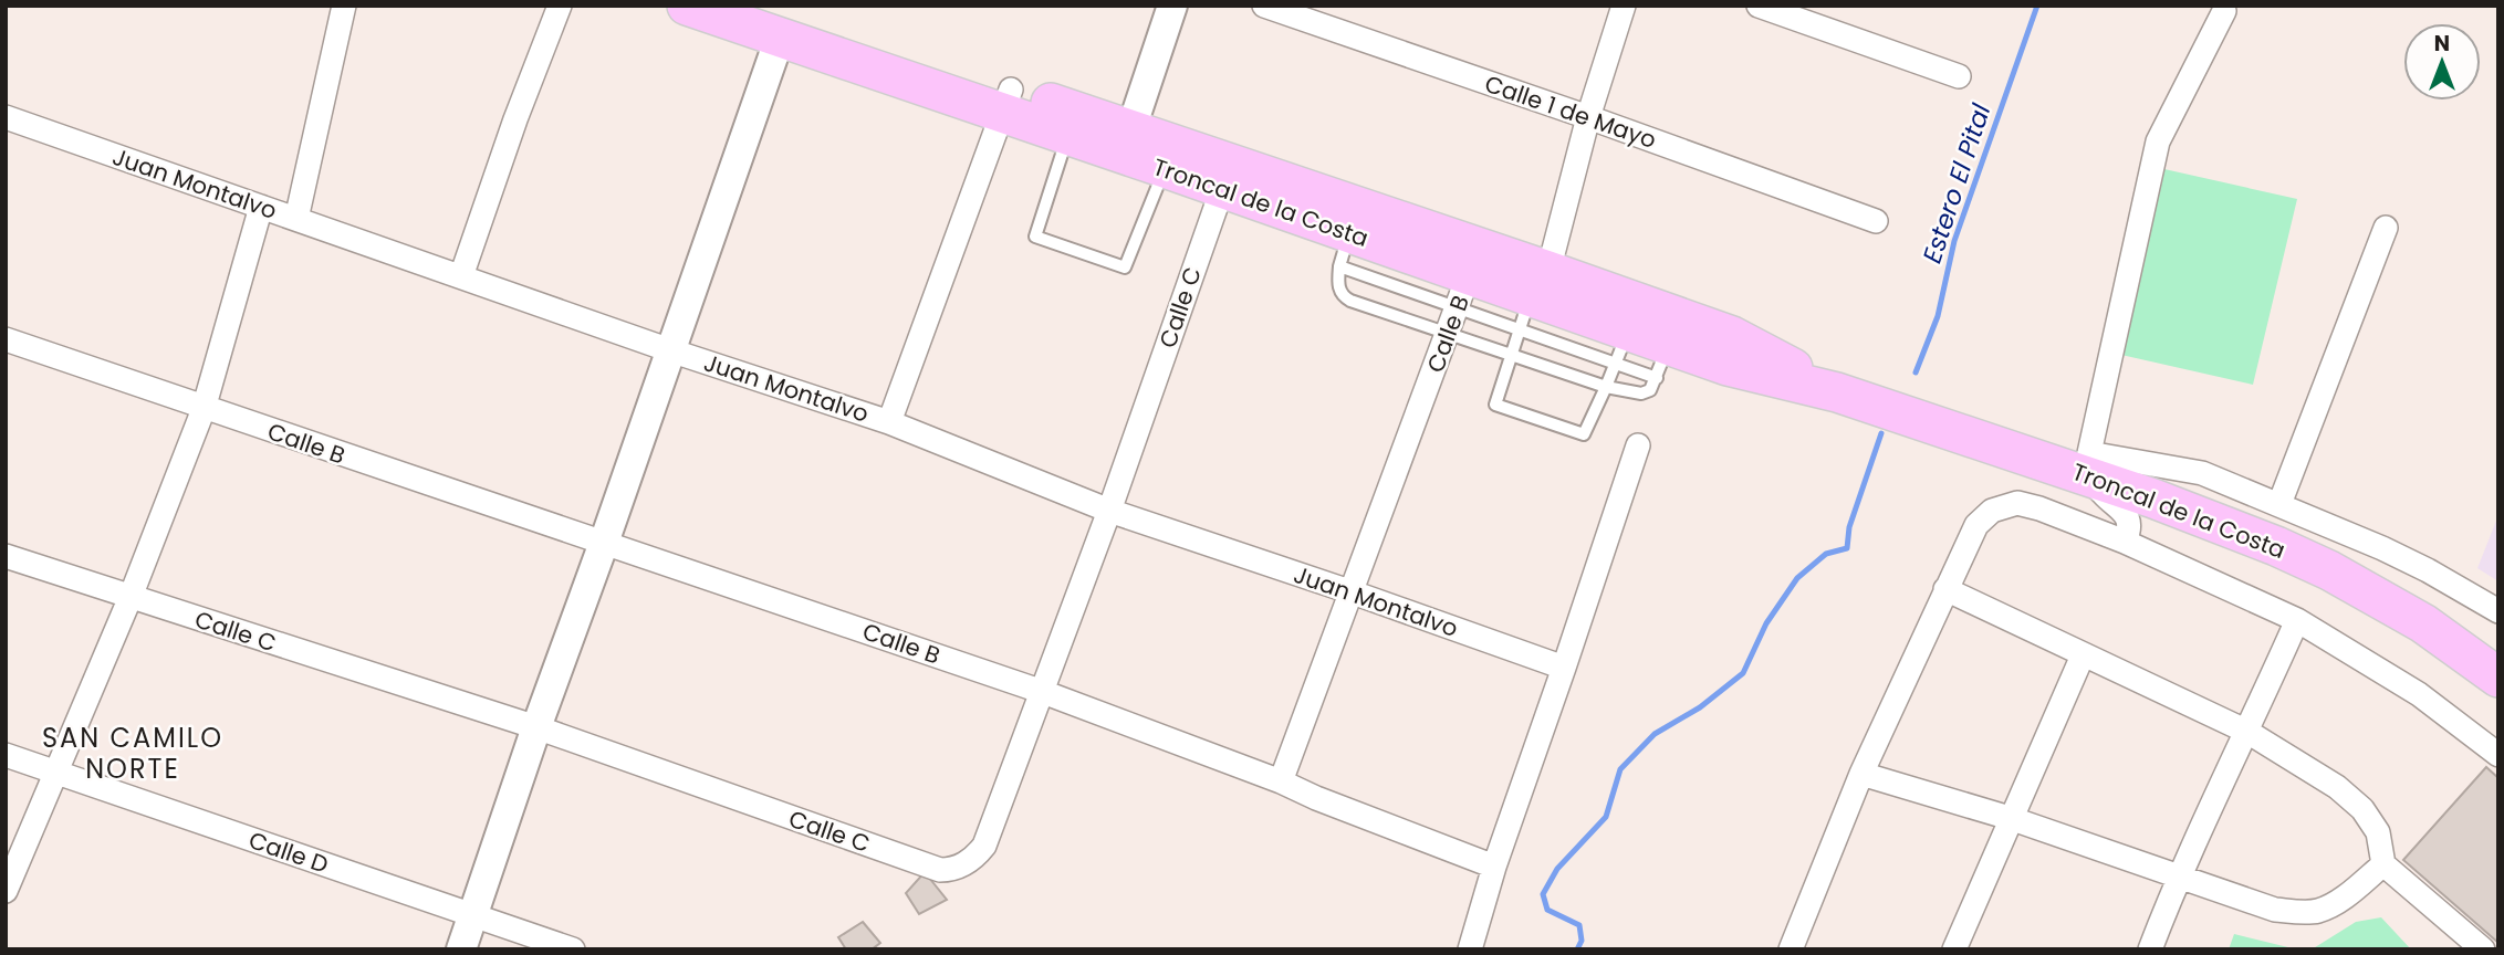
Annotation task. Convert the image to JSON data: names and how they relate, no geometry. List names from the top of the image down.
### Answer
{
  "streets": {
    "highway": ["Troncal de la Costa"],
    "street": [
      "Calle 1 de Mayo",
      "Juan Montalvo",
      "Calle C",
      "Calle B",
      "Calle D"
    ]
  },
  "crossings": [
    ["Juan Montalvo", "Calle C"],
    ["Juan Montalvo", "Calle B"],
    ["Troncal de la Costa", "Calle C"],
    ["Troncal de la Costa", "Calle B"],
    ["Calle C", "Calle B"]
  ],
  "districts": ["SAN CAMILO NORTE"],
  "water": ["Estero El Pital"],
  "north": "top"
}
